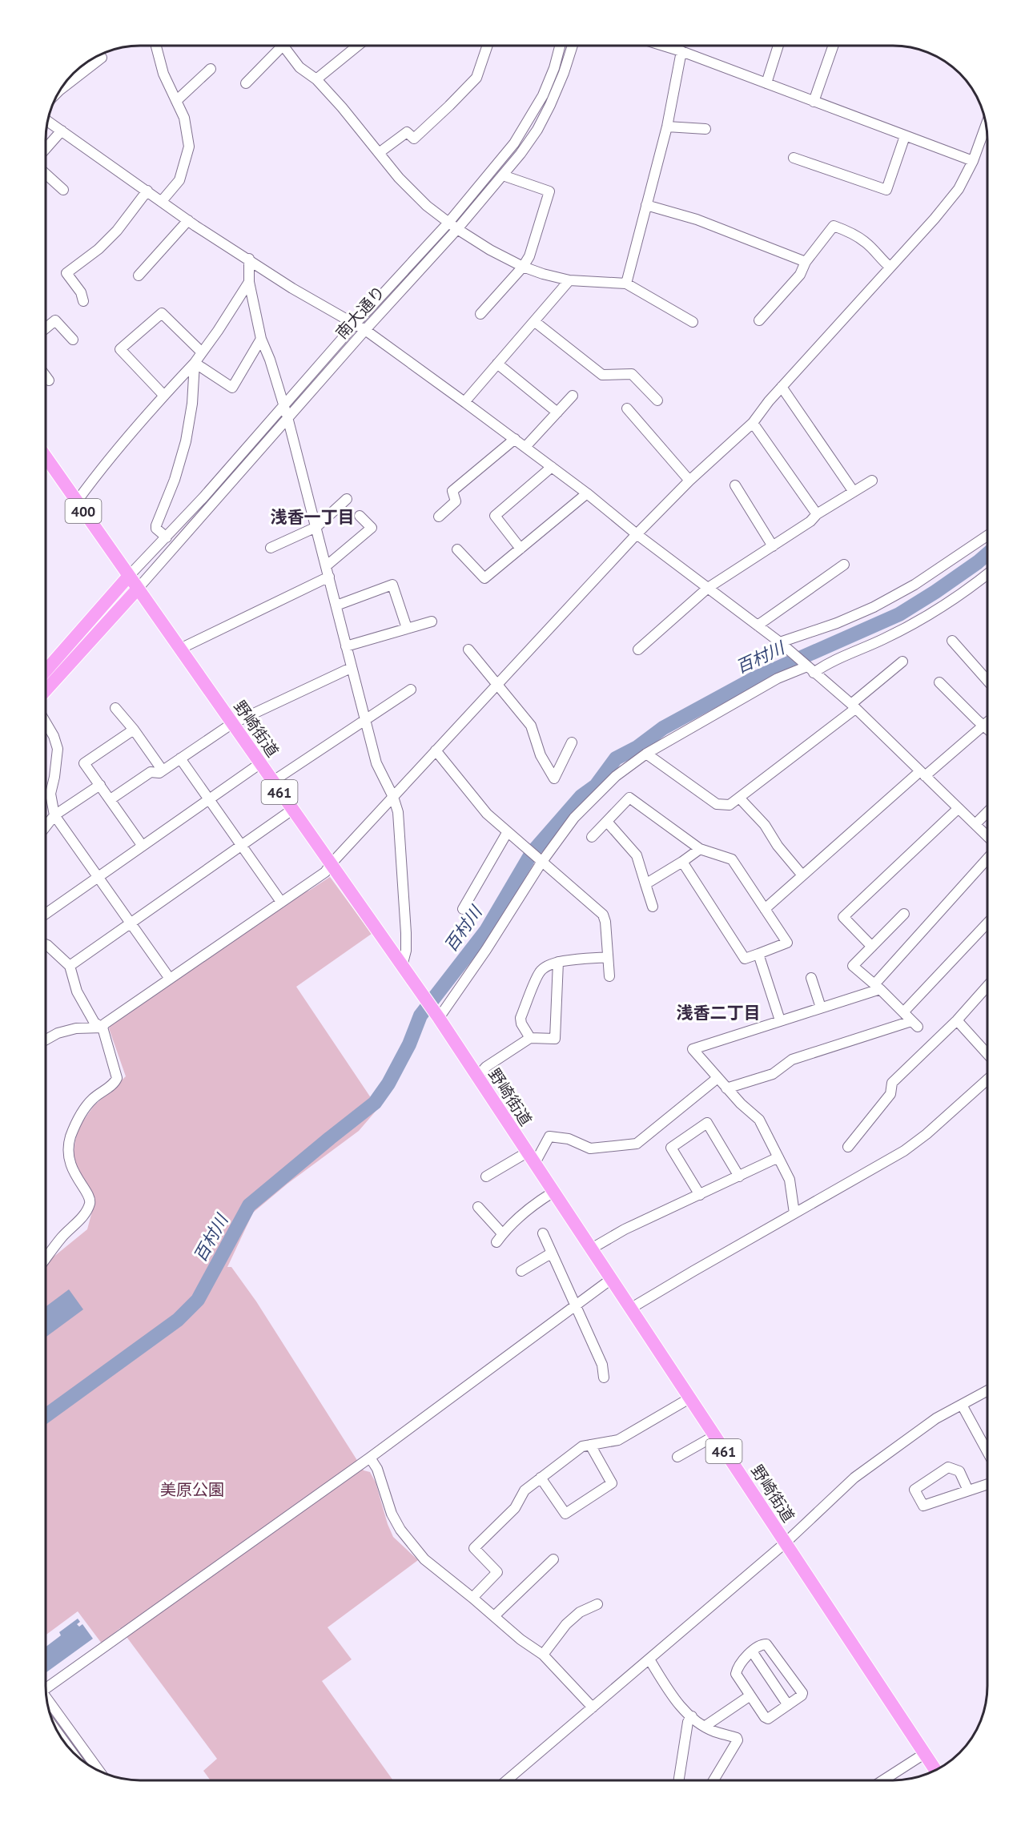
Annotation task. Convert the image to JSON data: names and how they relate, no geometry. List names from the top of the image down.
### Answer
{
  "streets": {
    "highway": ["400", "野崎街道", "461"],
    "street": ["南大通り"]
  },
  "crossings": [
    ["南大通り", "野崎街道"]
  ],
  "districts": ["浅香一丁目", "浅香二丁目"],
  "water": ["百村川"],
  "parks": ["美原公園"]
}
